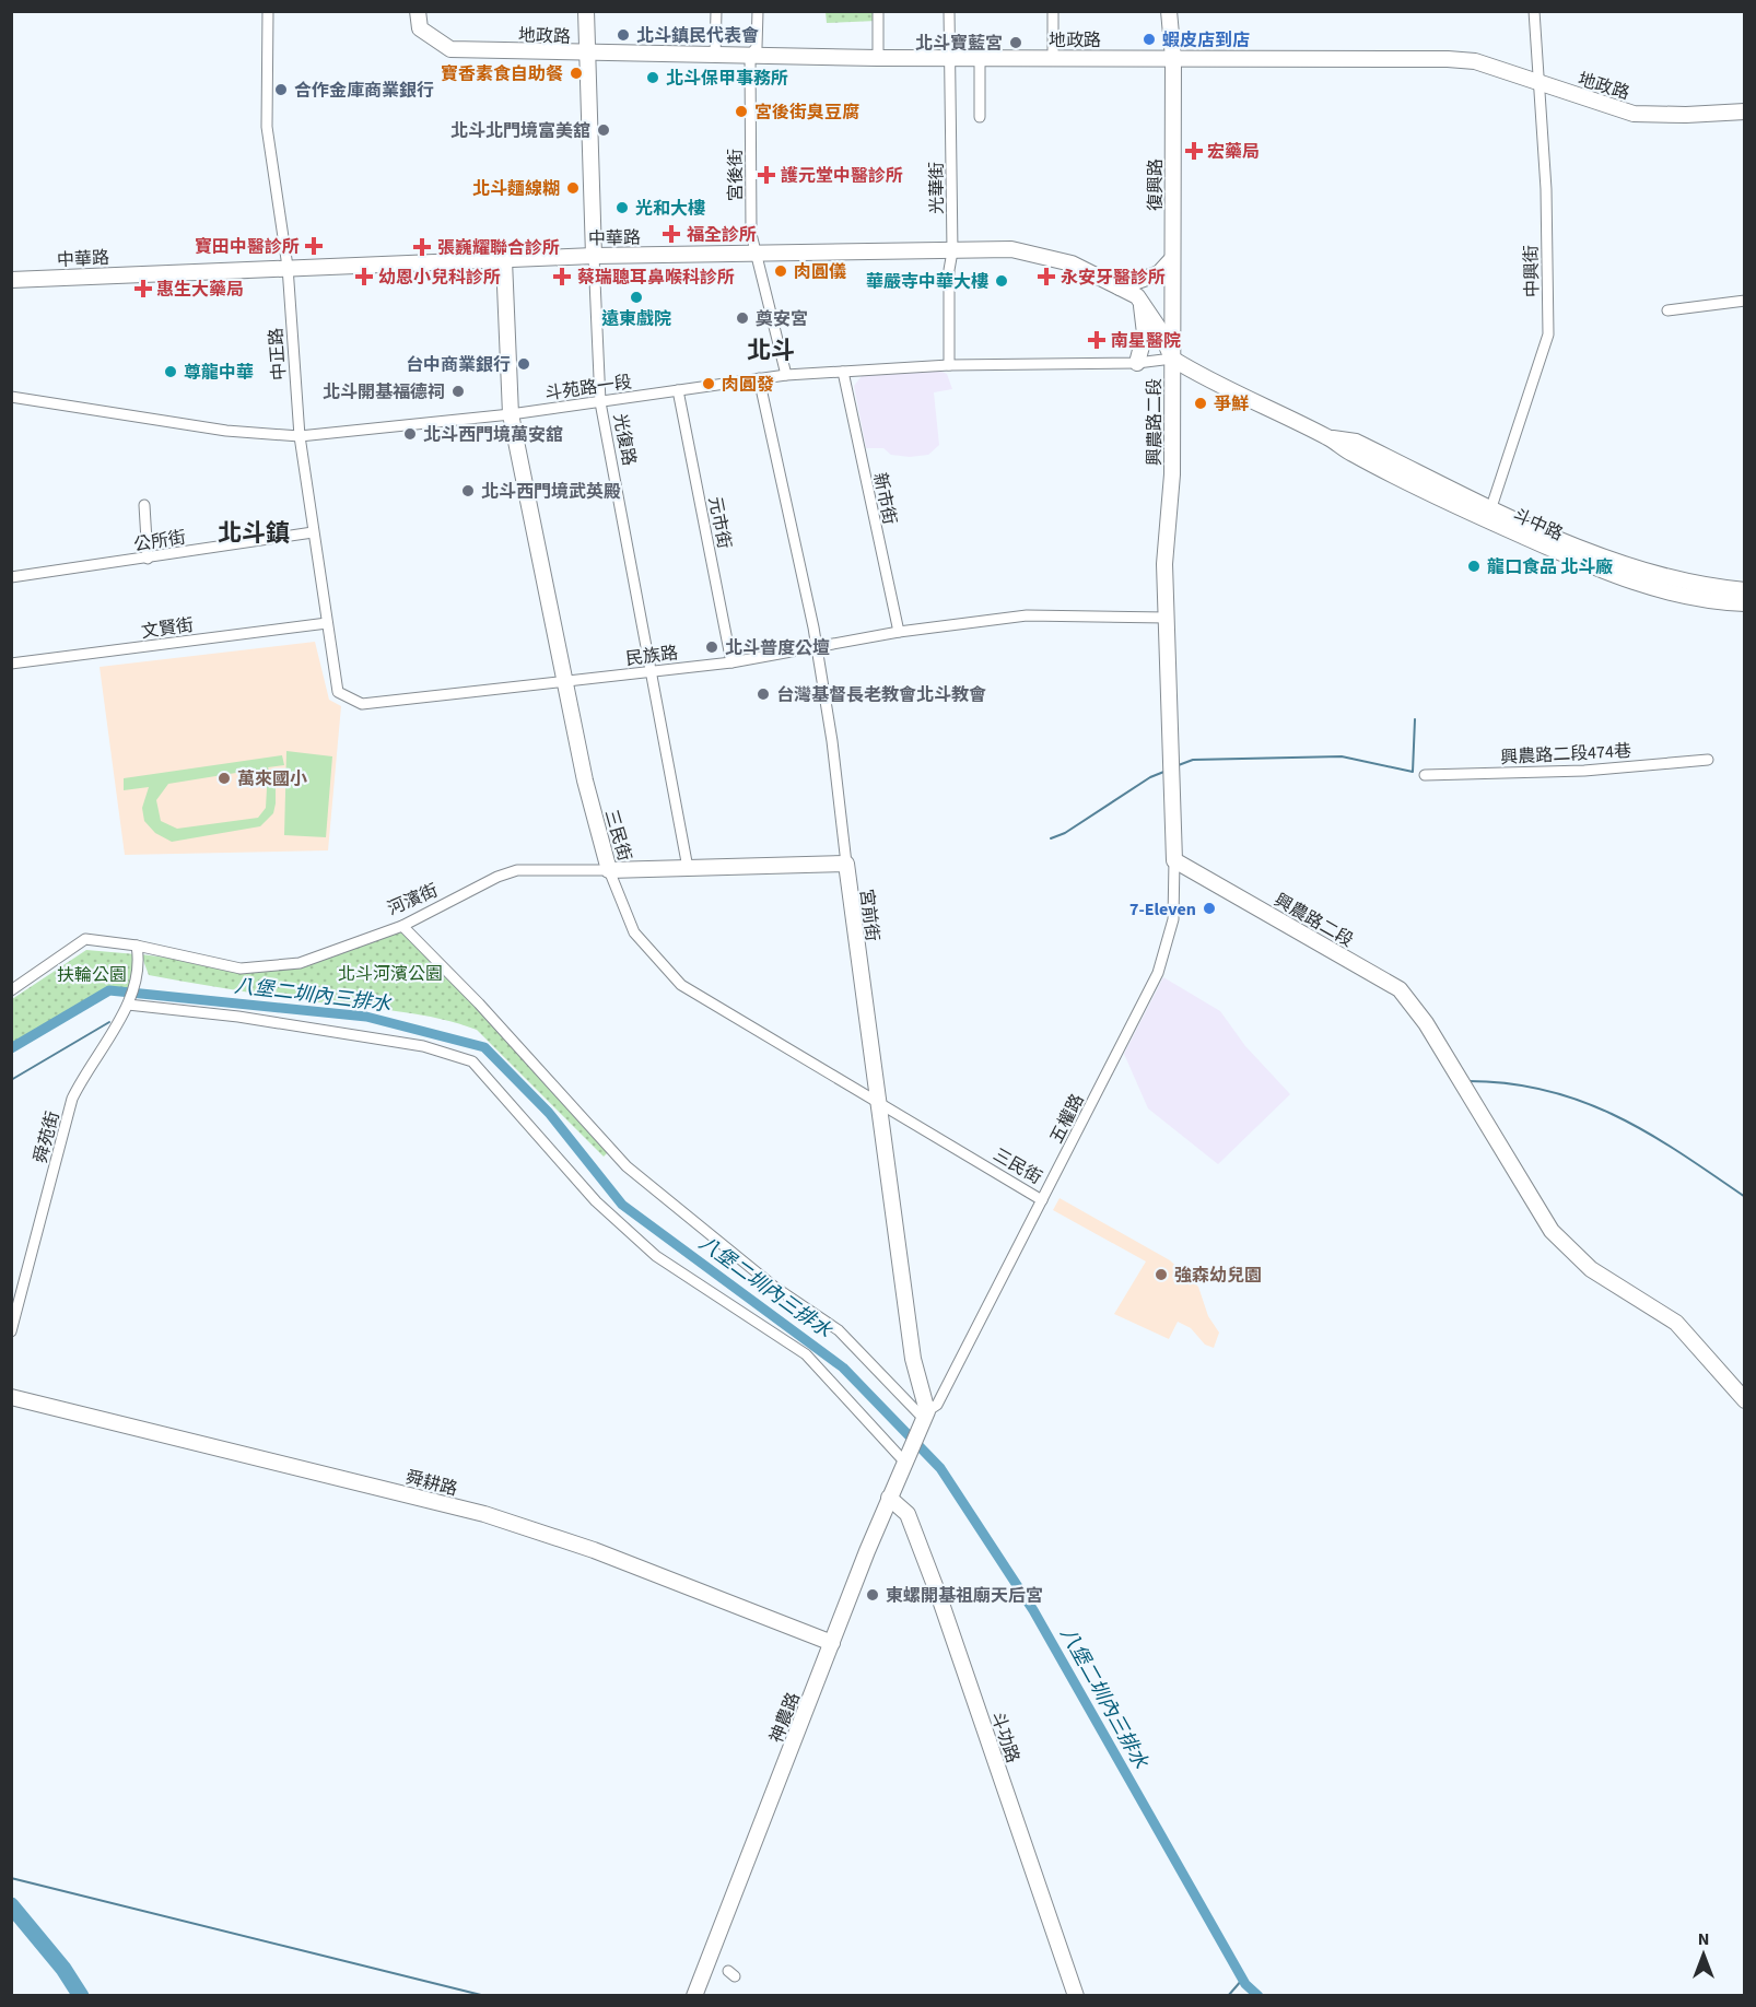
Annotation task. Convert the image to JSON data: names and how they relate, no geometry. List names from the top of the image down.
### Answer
{
  "streets": {
    "street": [
      "地政路",
      "宮後街",
      "復興路",
      "光華街",
      "中華路",
      "中興街",
      "中正路",
      "斗苑路一段",
      "興農路二段",
      "光復路",
      "新市街",
      "元市街",
      "斗中路",
      "公所街",
      "文賢街",
      "民族路",
      "興農路二段474巷",
      "三民街",
      "河濱街",
      "宮前街",
      "五權路",
      "舜苑街",
      "舜耕路",
      "神農路",
      "斗功路"
    ]
  },
  "crossings": [
    ["地政路", "宮後街"],
    ["地政路", "復興路"],
    ["地政路", "光華街"],
    ["地政路", "中興街"],
    ["地政路", "光復路"],
    ["宮後街", "中華路"],
    ["宮後街", "斗苑路一段"],
    ["復興路", "中華路"],
    ["復興路", "斗苑路一段"],
    ["復興路", "興農路二段"],
    ["復興路", "斗中路"],
    ["光華街", "中華路"],
    ["光華街", "斗苑路一段"],
    ["中華路", "中正路"],
    ["中華路", "斗苑路一段"],
    ["中華路", "興農路二段"],
    ["中華路", "光復路"],
    ["中華路", "斗中路"],
    ["中華路", "三民街"],
    ["中興街", "斗中路"],
    ["中正路", "斗苑路一段"],
    ["中正路", "公所街"],
    ["中正路", "文賢街"],
    ["中正路", "民族路"],
    ["斗苑路一段", "興農路二段"],
    ["斗苑路一段", "光復路"],
    ["斗苑路一段", "新市街"],
    ["斗苑路一段", "元市街"],
    ["斗苑路一段", "斗中路"],
    ["斗苑路一段", "三民街"],
    ["斗苑路一段", "宮前街"],
    ["興農路二段", "斗中路"],
    ["興農路二段", "民族路"],
    ["興農路二段", "五權路"],
    ["光復路", "民族路"],
    ["光復路", "河濱街"],
    ["新市街", "民族路"],
    ["元市街", "民族路"],
    ["民族路", "三民街"],
    ["民族路", "宮前街"],
    ["三民街", "河濱街"],
    ["三民街", "宮前街"],
    ["三民街", "五權路"],
    ["河濱街", "宮前街"],
    ["河濱街", "舜苑街"],
    ["宮前街", "五權路"],
    ["舜耕路", "神農路"],
    ["神農路", "斗功路"]
  ],
  "districts": ["北斗", "北斗鎮"],
  "water": ["八堡二圳內三排水"],
  "parks": ["北斗河濱公園", "扶輪公園"],
  "places": {
    "other": [
      "北斗鎮民代表會",
      "蝦皮店到店",
      "北斗寶藍宮",
      "寶香素食自助餐",
      "北斗保甲事務所",
      "合作金庫商業銀行",
      "宮後街臭豆腐",
      "北斗北門境富美舘",
      "北斗麵線糊",
      "光和大樓",
      "肉圓儀",
      "華嚴寺中華大樓",
      "遠東戲院",
      "奠安宮",
      "台中商業銀行",
      "尊龍中華",
      "肉圓發",
      "北斗開基福德祠",
      "爭鮮",
      "北斗西門境萬安舘",
      "北斗西門境武英殿",
      "龍口食品 北斗廠",
      "北斗普度公壇",
      "台灣基督長老教會北斗教會",
      "萬來國小",
      "7-Eleven",
      "強森幼兒園",
      "東螺開基祖廟天后宮"
    ],
    "health": [
      "宏藥局",
      "護元堂中醫診所",
      "福全診所",
      "寶田中醫診所",
      "張巍耀聯合診所",
      "幼恩小兒科診所",
      "蔡瑞聰耳鼻喉科診所",
      "永安牙醫診所",
      "惠生大藥局",
      "南星醫院"
    ]
  },
  "north": "top"
}
